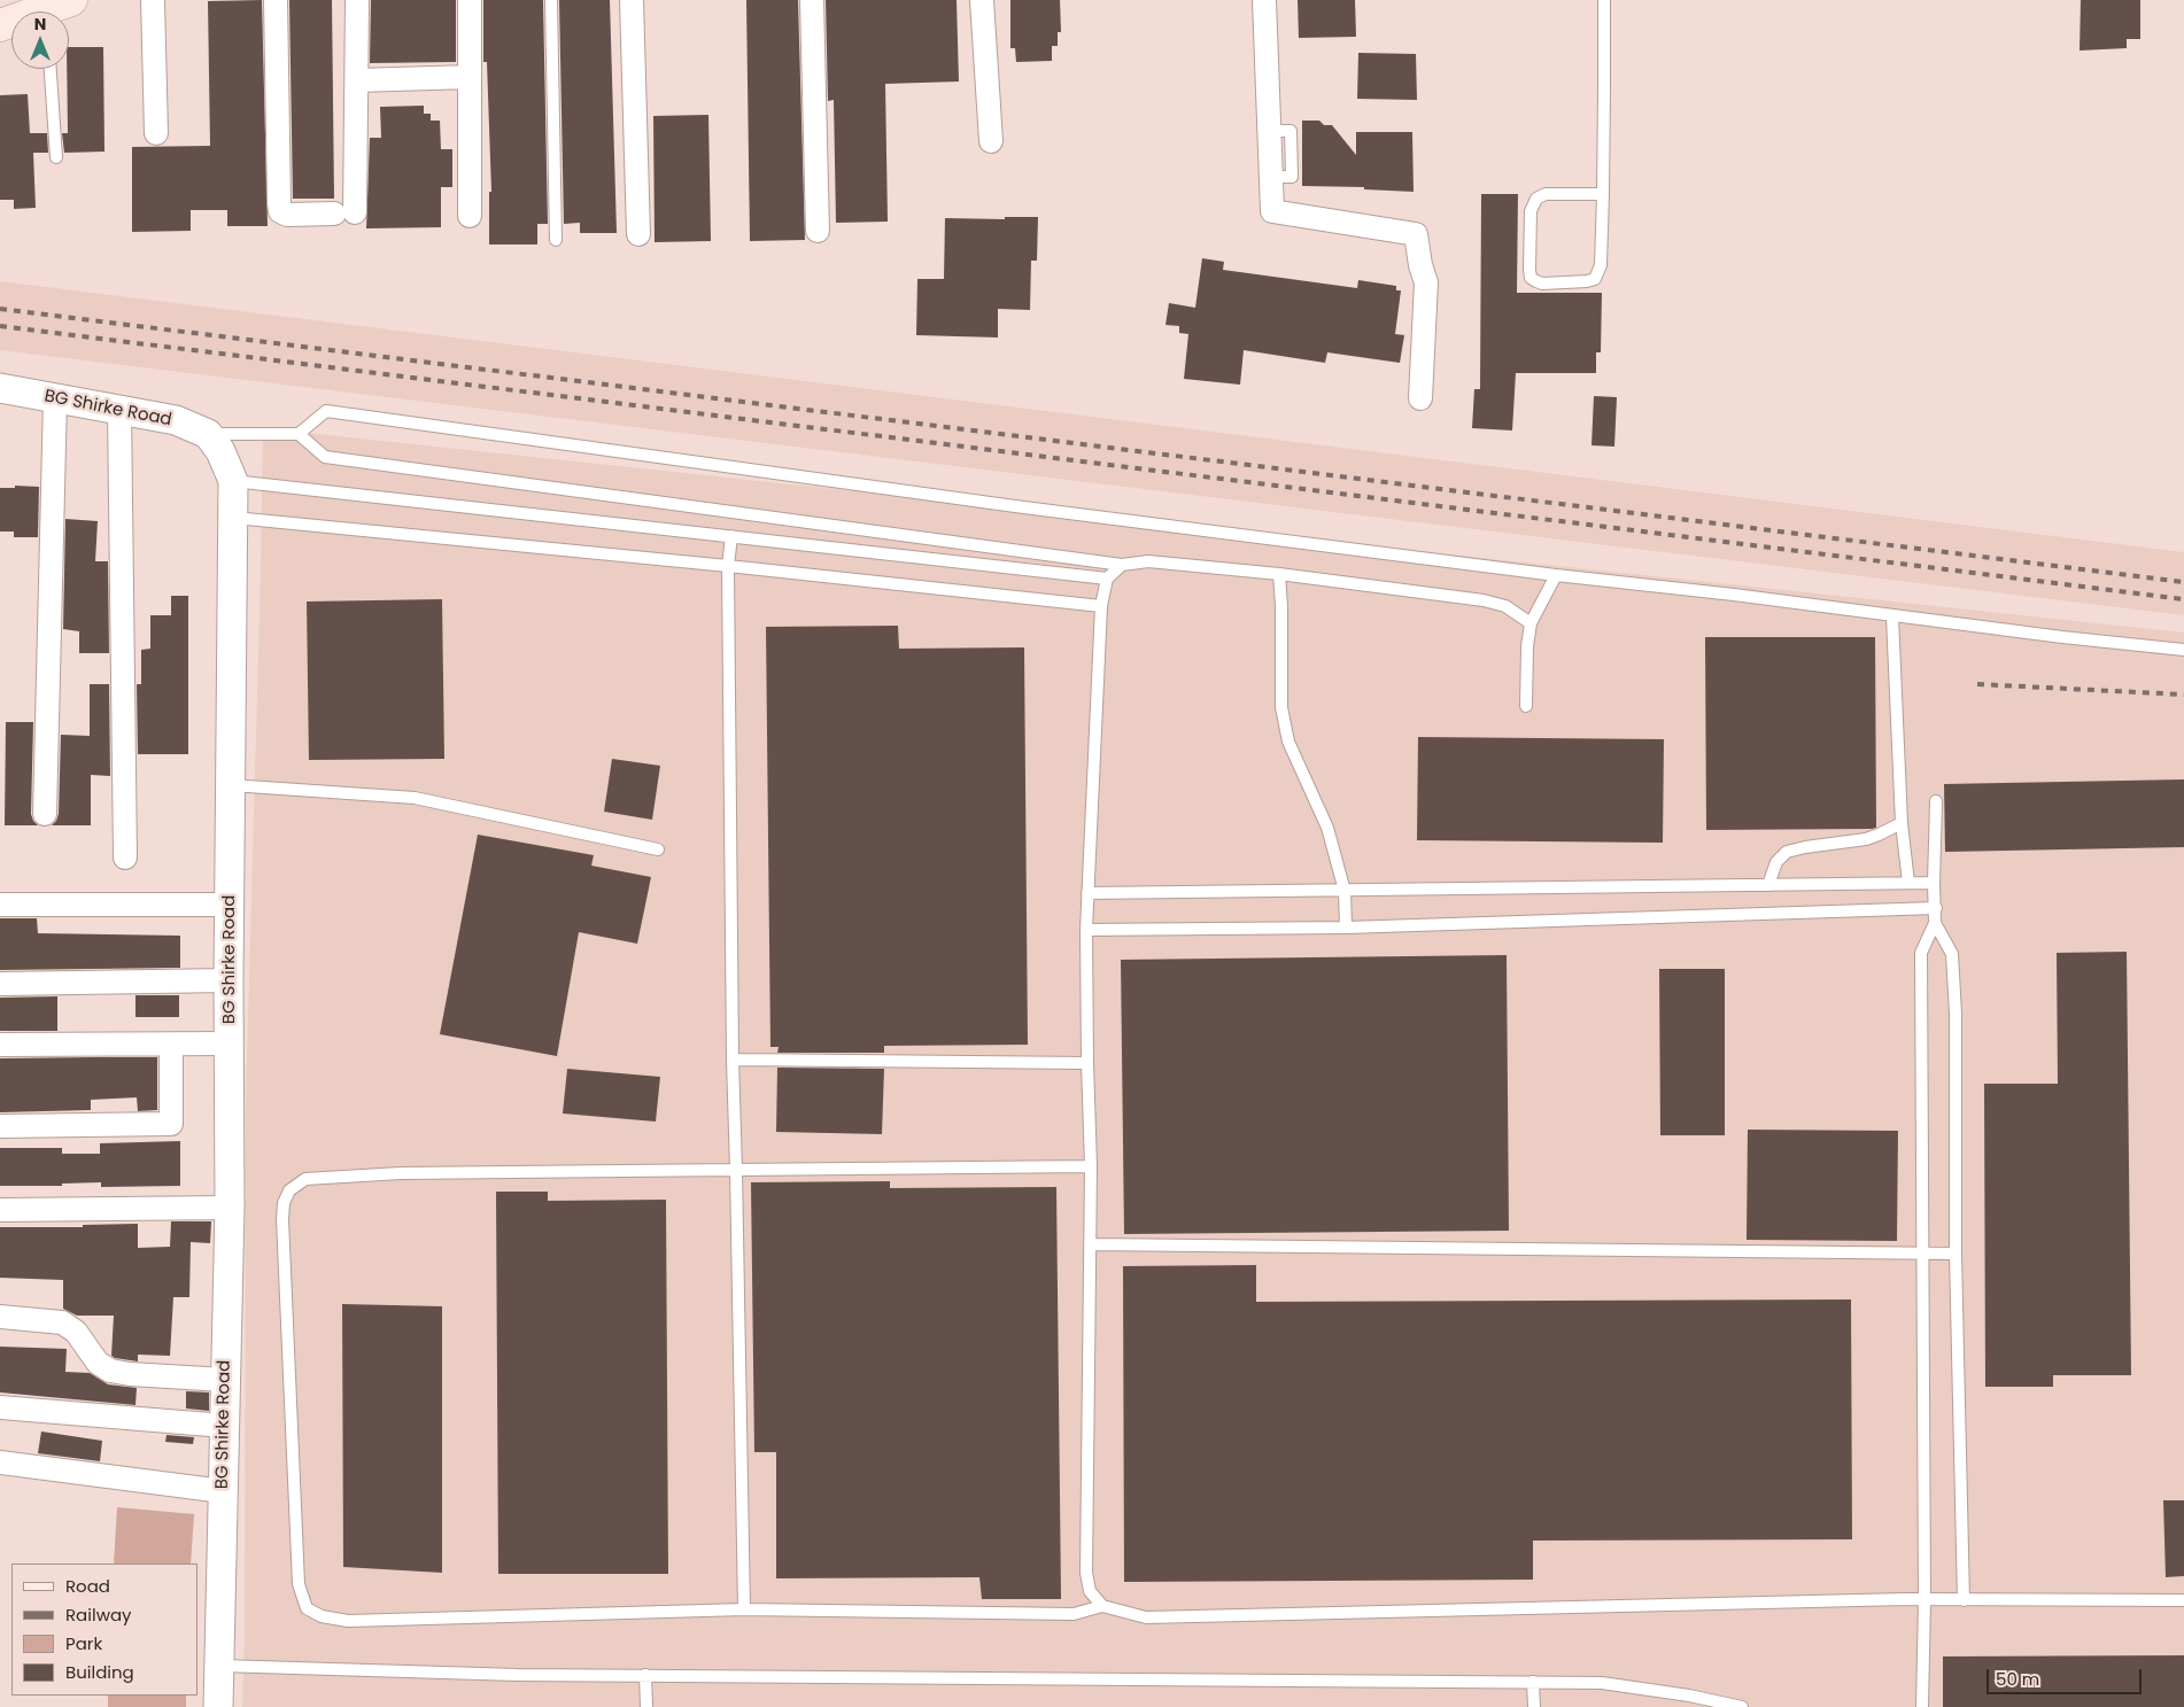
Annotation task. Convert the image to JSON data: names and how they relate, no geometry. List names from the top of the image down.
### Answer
{
  "streets": {
    "street": ["BG Shirke Road"]
  },
  "legend": [
    "Road",
    "Railway",
    "Park",
    "Building"
  ],
  "scale_bar": "50 m",
  "north": "top"
}
